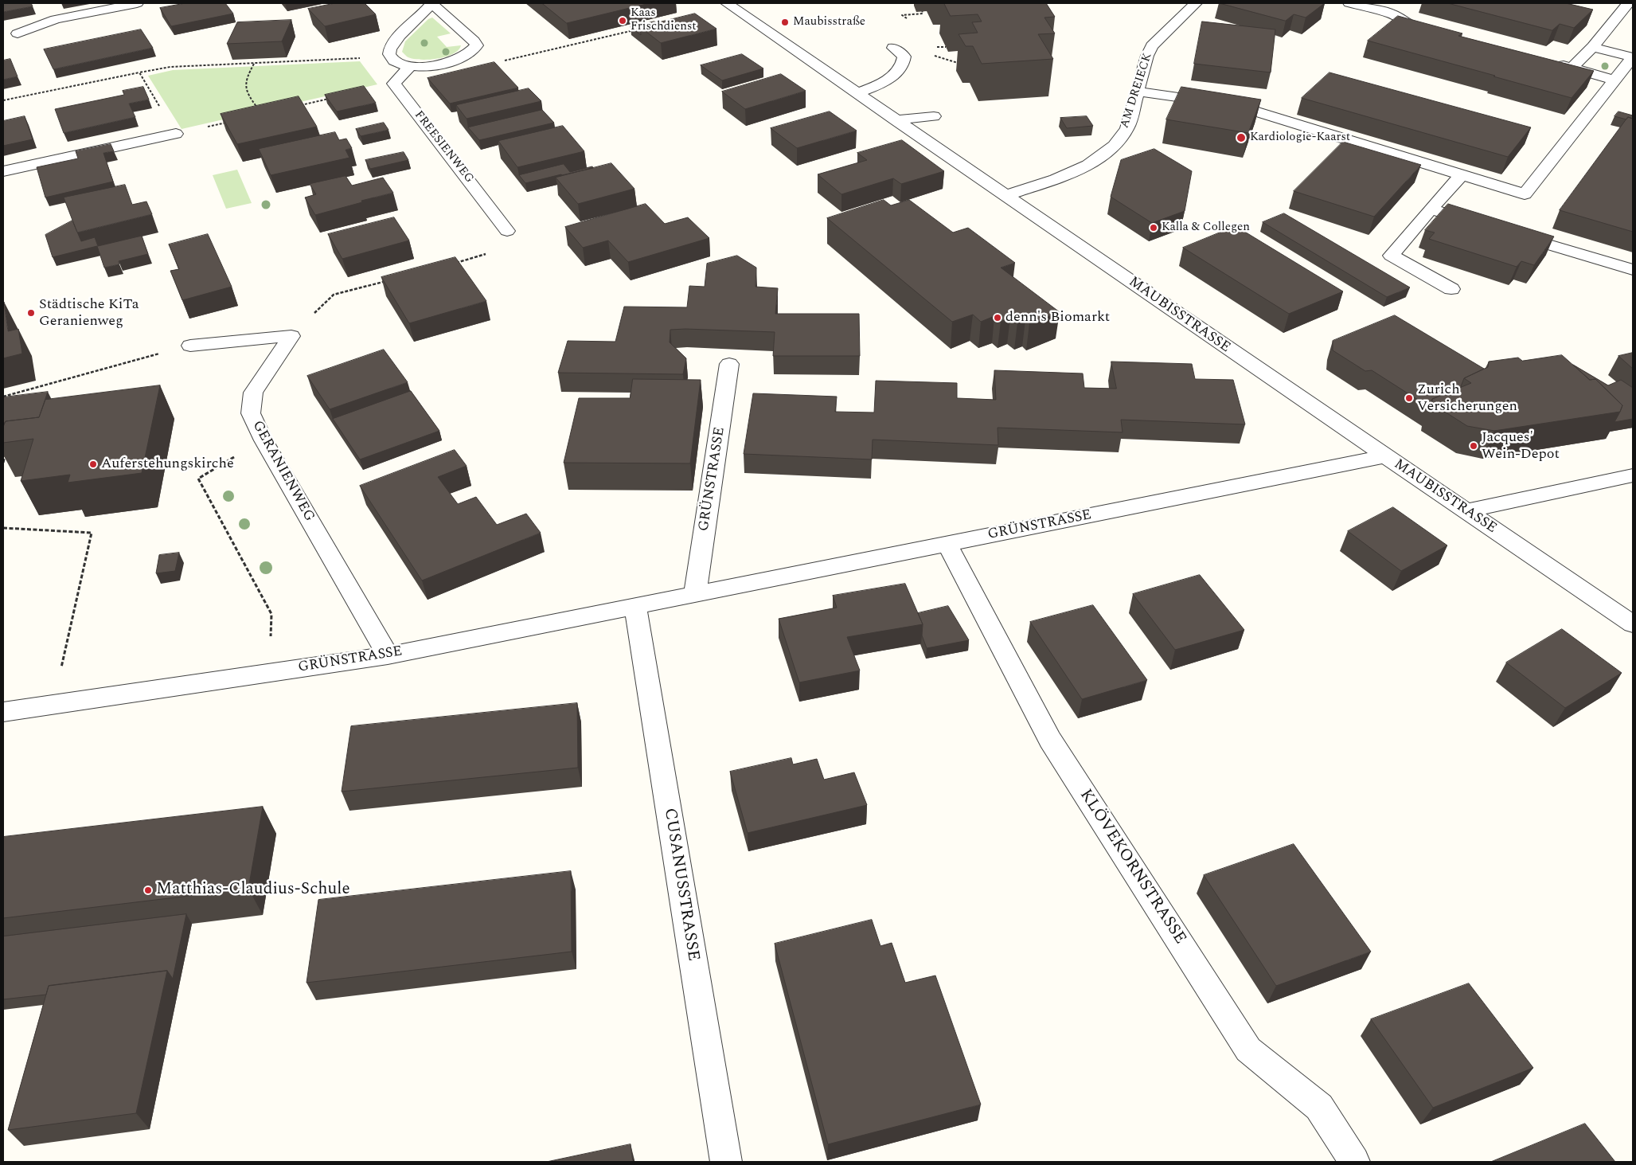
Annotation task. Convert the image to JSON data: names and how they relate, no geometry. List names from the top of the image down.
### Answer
{
  "streets": {
    "street": [
      "AM DREIECK",
      "FREESIENWEG",
      "MAUBISSTRASSE",
      "GERANIENWEG",
      "GRÜNSTRASSE",
      "KLÖVEKORNSTRASSE",
      "CUSANUSSTRASSE"
    ]
  },
  "crossings": [
    ["AM DREIECK", "MAUBISSTRASSE"],
    ["MAUBISSTRASSE", "GRÜNSTRASSE"],
    ["GERANIENWEG", "GRÜNSTRASSE"],
    ["GRÜNSTRASSE", "KLÖVEKORNSTRASSE"],
    ["GRÜNSTRASSE", "CUSANUSSTRASSE"]
  ],
  "places": [
    "Kaas Frischdienst",
    "Maubisstraße",
    "Kardiologie-Kaarst",
    "Kalla & Collegen",
    "Städtische KiTa Geranienweg",
    "denn's Biomarkt",
    "Zurich Versicherungen",
    "Jacques' Wein-Depot",
    "Auferstehungskirche",
    "Matthias-Claudius-Schule"
  ]
}
